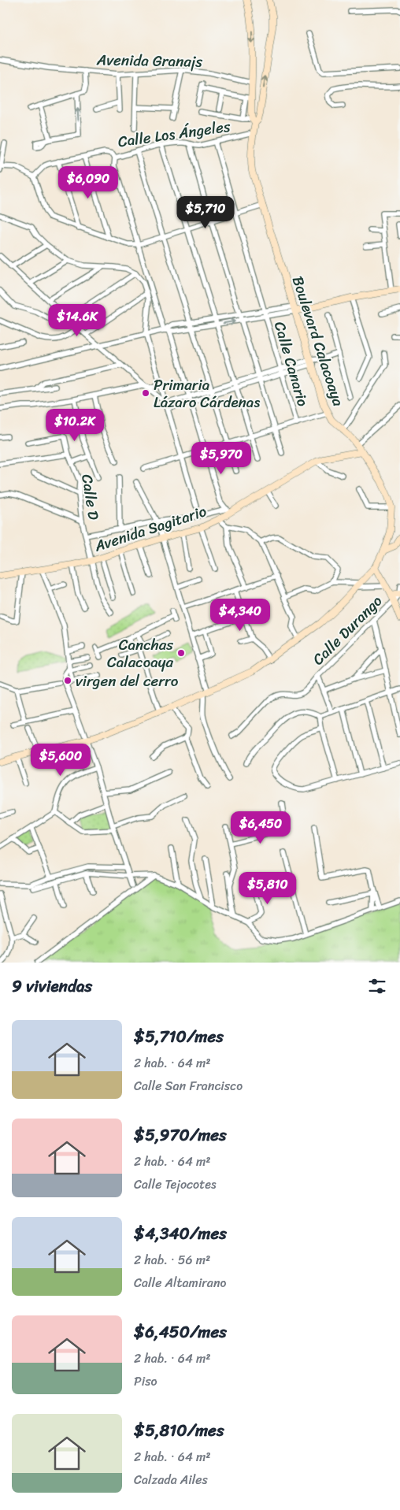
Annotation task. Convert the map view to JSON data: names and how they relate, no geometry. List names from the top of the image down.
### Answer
{
  "streets": {
    "street": [
      "Avenida Granajs",
      "Calle Los Ángeles",
      "Boulevard Calacoaya",
      "Calle Canario",
      "Calle D",
      "Avenida Sagitario",
      "Calle Durango"
    ]
  },
  "crossings": [
    ["Avenida Granajs", "Boulevard Calacoaya"],
    ["Calle Los Ángeles", "Boulevard Calacoaya"],
    ["Calle Los Ángeles", "Calle Canario"],
    ["Boulevard Calacoaya", "Avenida Sagitario"],
    ["Calle D", "Avenida Sagitario"]
  ],
  "places": ["Primaria Lázaro Cárdenas", "Canchas Calacoaya", "virgen del cerro"],
  "page": {
    "price": [
      "$6,090",
      "$5,710",
      "$14.6K",
      "$10.2K",
      "$5,970",
      "$4,340",
      "$5,600",
      "$6,450",
      "$5,810"
    ],
    "heading": "9 viviendas",
    "list": [
      {
        "name": "$5,710/mes",
        "note": "2 hab. · 64 m² · Calle San Francisco"
      },
      {
        "name": "$5,970/mes",
        "note": "2 hab. · 64 m² · Calle Tejocotes"
      },
      {
        "name": "$4,340/mes",
        "note": "2 hab. · 56 m² · Calle Altamirano"
      },
      {
        "name": "$6,450/mes",
        "note": "2 hab. · 64 m² · Piso"
      },
      {
        "name": "$5,810/mes",
        "note": "2 hab. · 64 m² · Calzada Ailes"
      }
    ]
  }
}
